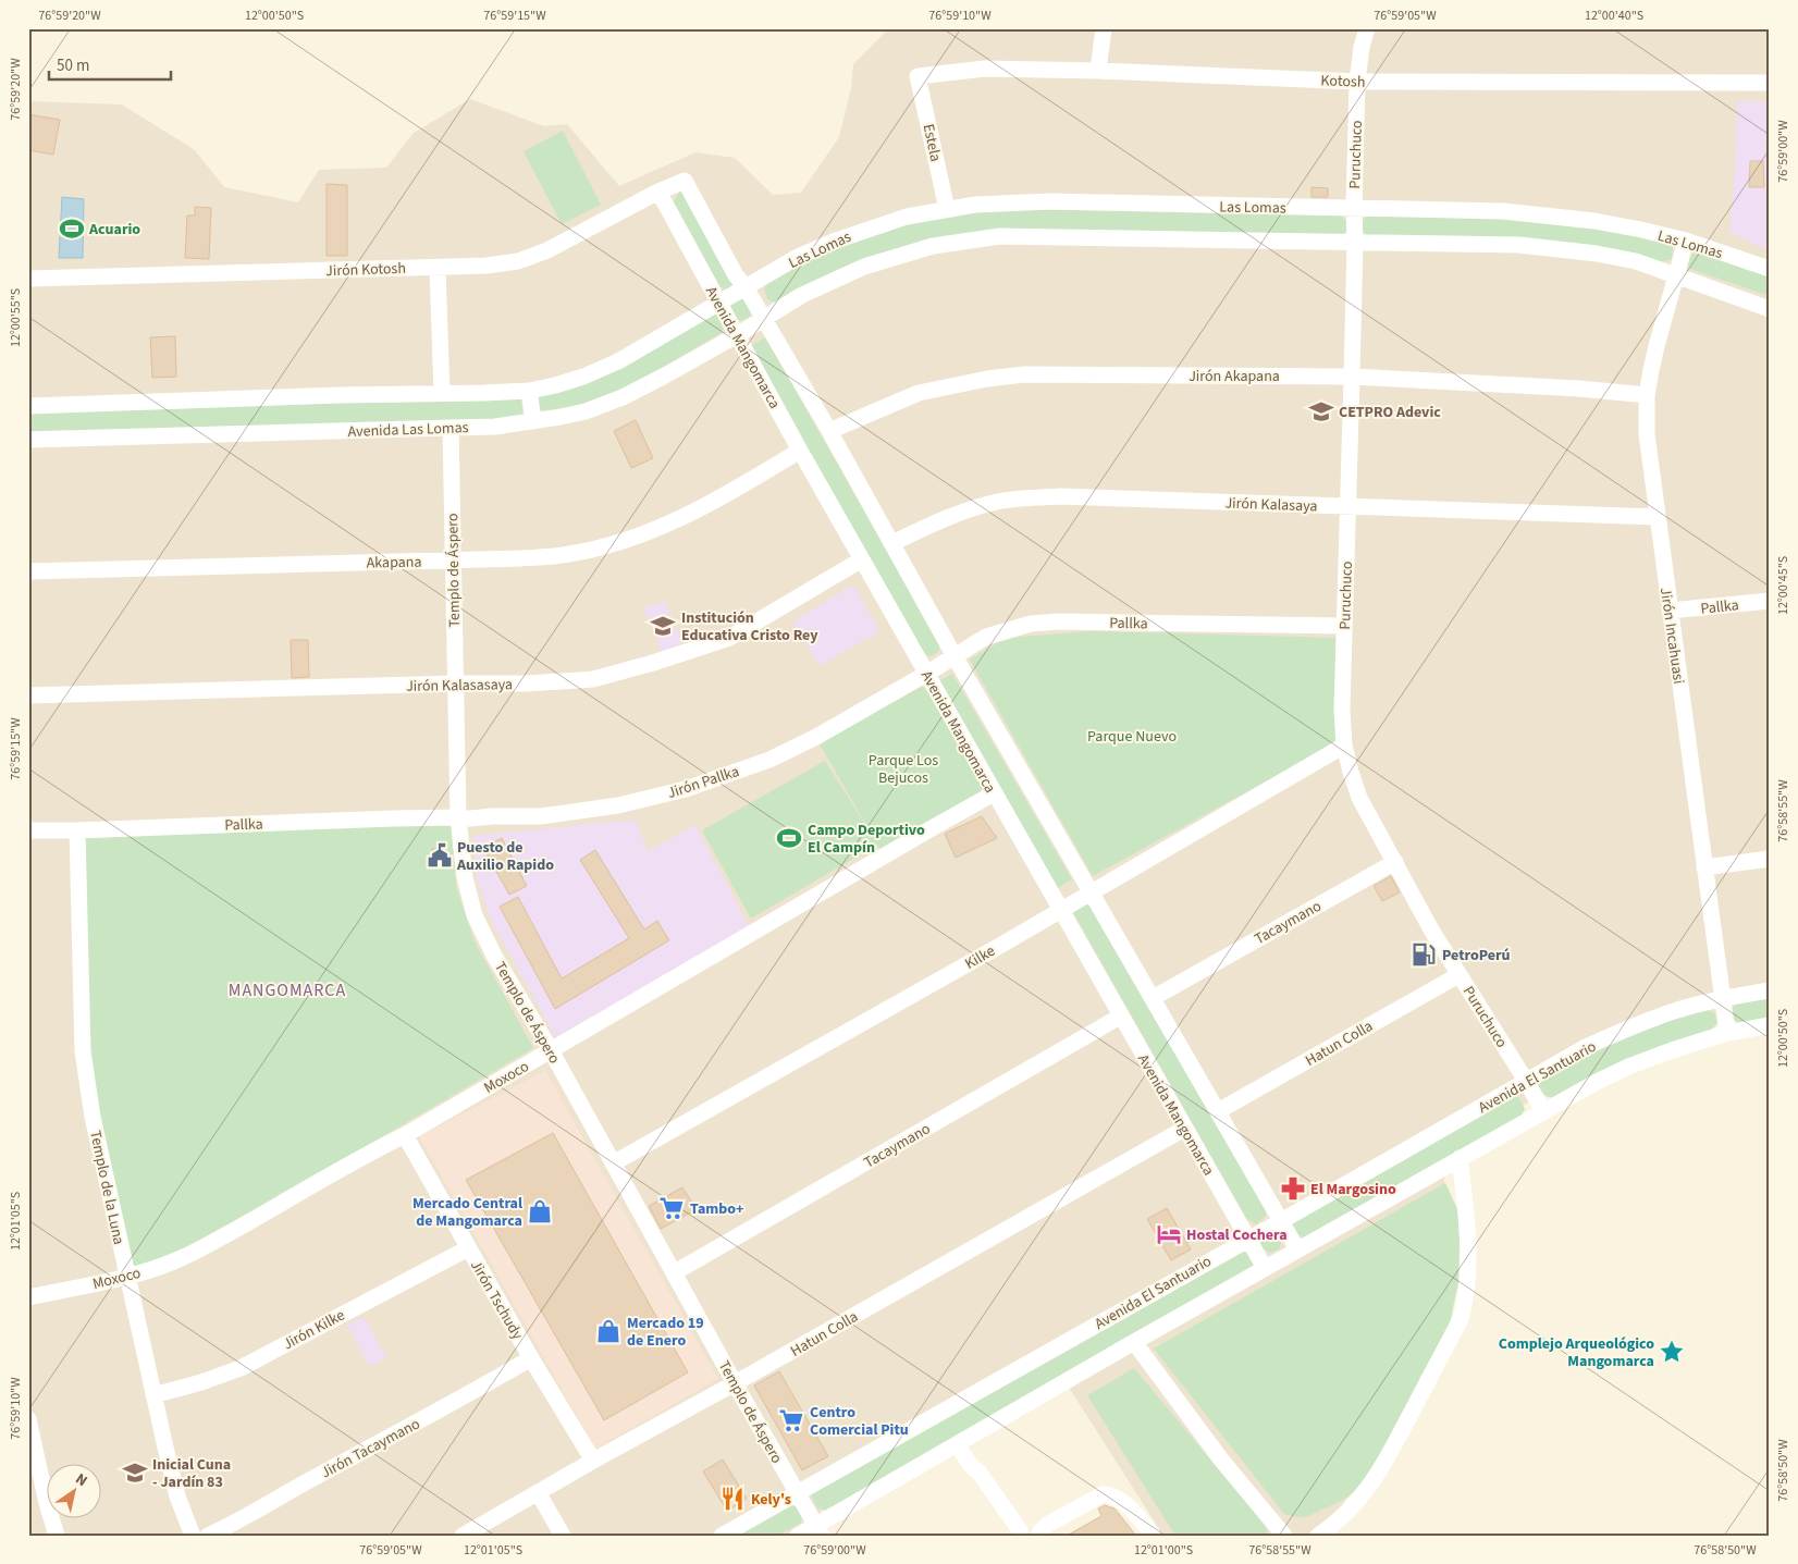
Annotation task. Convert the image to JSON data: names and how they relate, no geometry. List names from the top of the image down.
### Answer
{
  "streets": {
    "street": [
      "Kotosh",
      "Estela",
      "Puruchuco",
      "Las Lomas",
      "Jirón Kotosh",
      "Avenida Mangomarca",
      "Jirón Akapana",
      "Avenida Las Lomas",
      "Jirón Kalasaya",
      "Akapana",
      "Templo de Áspero",
      "Pallka",
      "Jirón Incahuasi",
      "Jirón Kalasasaya",
      "Jirón Pallka",
      "Tacaymano",
      "Kilke",
      "Hatun Colla",
      "Moxoco",
      "Avenida El Santuario",
      "Templo de la Luna",
      "Jirón Tschudy",
      "Jirón Kilke",
      "Jirón Tacaymano"
    ]
  },
  "crossings": [
    ["Kotosh", "Estela"],
    ["Kotosh", "Puruchuco"],
    ["Estela", "Las Lomas"],
    ["Puruchuco", "Las Lomas"],
    ["Puruchuco", "Jirón Akapana"],
    ["Puruchuco", "Jirón Kalasaya"],
    ["Puruchuco", "Pallka"],
    ["Puruchuco", "Tacaymano"],
    ["Puruchuco", "Kilke"],
    ["Puruchuco", "Hatun Colla"],
    ["Puruchuco", "Avenida El Santuario"],
    ["Las Lomas", "Avenida Mangomarca"],
    ["Las Lomas", "Jirón Incahuasi"],
    ["Jirón Kotosh", "Avenida Mangomarca"],
    ["Avenida Mangomarca", "Jirón Akapana"],
    ["Avenida Mangomarca", "Avenida Las Lomas"],
    ["Avenida Mangomarca", "Jirón Kalasaya"],
    ["Avenida Mangomarca", "Akapana"],
    ["Avenida Mangomarca", "Pallka"],
    ["Avenida Mangomarca", "Jirón Kalasasaya"],
    ["Avenida Mangomarca", "Jirón Pallka"],
    ["Avenida Mangomarca", "Tacaymano"],
    ["Avenida Mangomarca", "Kilke"],
    ["Avenida Mangomarca", "Hatun Colla"],
    ["Avenida Mangomarca", "Moxoco"],
    ["Avenida Mangomarca", "Avenida El Santuario"],
    ["Jirón Akapana", "Jirón Incahuasi"],
    ["Avenida Las Lomas", "Templo de Áspero"],
    ["Jirón Kalasaya", "Jirón Incahuasi"],
    ["Akapana", "Templo de Áspero"],
    ["Templo de Áspero", "Pallka"],
    ["Templo de Áspero", "Jirón Kalasasaya"],
    ["Templo de Áspero", "Jirón Pallka"],
    ["Templo de Áspero", "Tacaymano"],
    ["Templo de Áspero", "Kilke"],
    ["Templo de Áspero", "Hatun Colla"],
    ["Templo de Áspero", "Moxoco"],
    ["Templo de Áspero", "Avenida El Santuario"],
    ["Pallka", "Jirón Incahuasi"],
    ["Pallka", "Jirón Pallka"],
    ["Pallka", "Templo de la Luna"],
    ["Jirón Incahuasi", "Avenida El Santuario"],
    ["Hatun Colla", "Jirón Tschudy"],
    ["Moxoco", "Templo de la Luna"],
    ["Moxoco", "Jirón Tschudy"],
    ["Templo de la Luna", "Jirón Kilke"],
    ["Jirón Tschudy", "Jirón Kilke"],
    ["Jirón Tschudy", "Jirón Tacaymano"]
  ],
  "districts": ["MANGOMARCA"],
  "parks": ["Parque Nuevo", "Parque Los Bejucos"],
  "places": {
    "sports": ["Acuario", "Campo Deportivo El Campín"],
    "school or university": ["CETPRO Adevic", "Institución Educativa Cristo Rey", "Inicial Cuna - Jardín 83"],
    "public building": ["Puesto de Auxilio Rapido"],
    "fuel station": ["PetroPerú"],
    "pharmacy": ["El Margosino"],
    "supermarket": ["Tambo+", "Centro Comercial Pitu"],
    "shop": ["Mercado Central de Mangomarca", "Mercado 19 de Enero"],
    "hotel": ["Hostal Cochera"],
    "place": ["Complejo Arqueológico Mangomarca"],
    "restaurant": ["Kely's"]
  },
  "scale_bar": "50 m",
  "north": "top right",
  "coordinates": [
    "76°59'20\"W",
    "12°00'50\"S",
    "76°59'15\"W",
    "76°59'10\"W",
    "76°59'05\"W",
    "12°00'40\"S",
    "76°59'00\"W",
    "12°00'55\"S",
    "12°00'45\"S",
    "76°58'55\"W",
    "12°01'05\"S",
    "76°58'50\"W",
    "12°01'00\"S"
  ]
}
